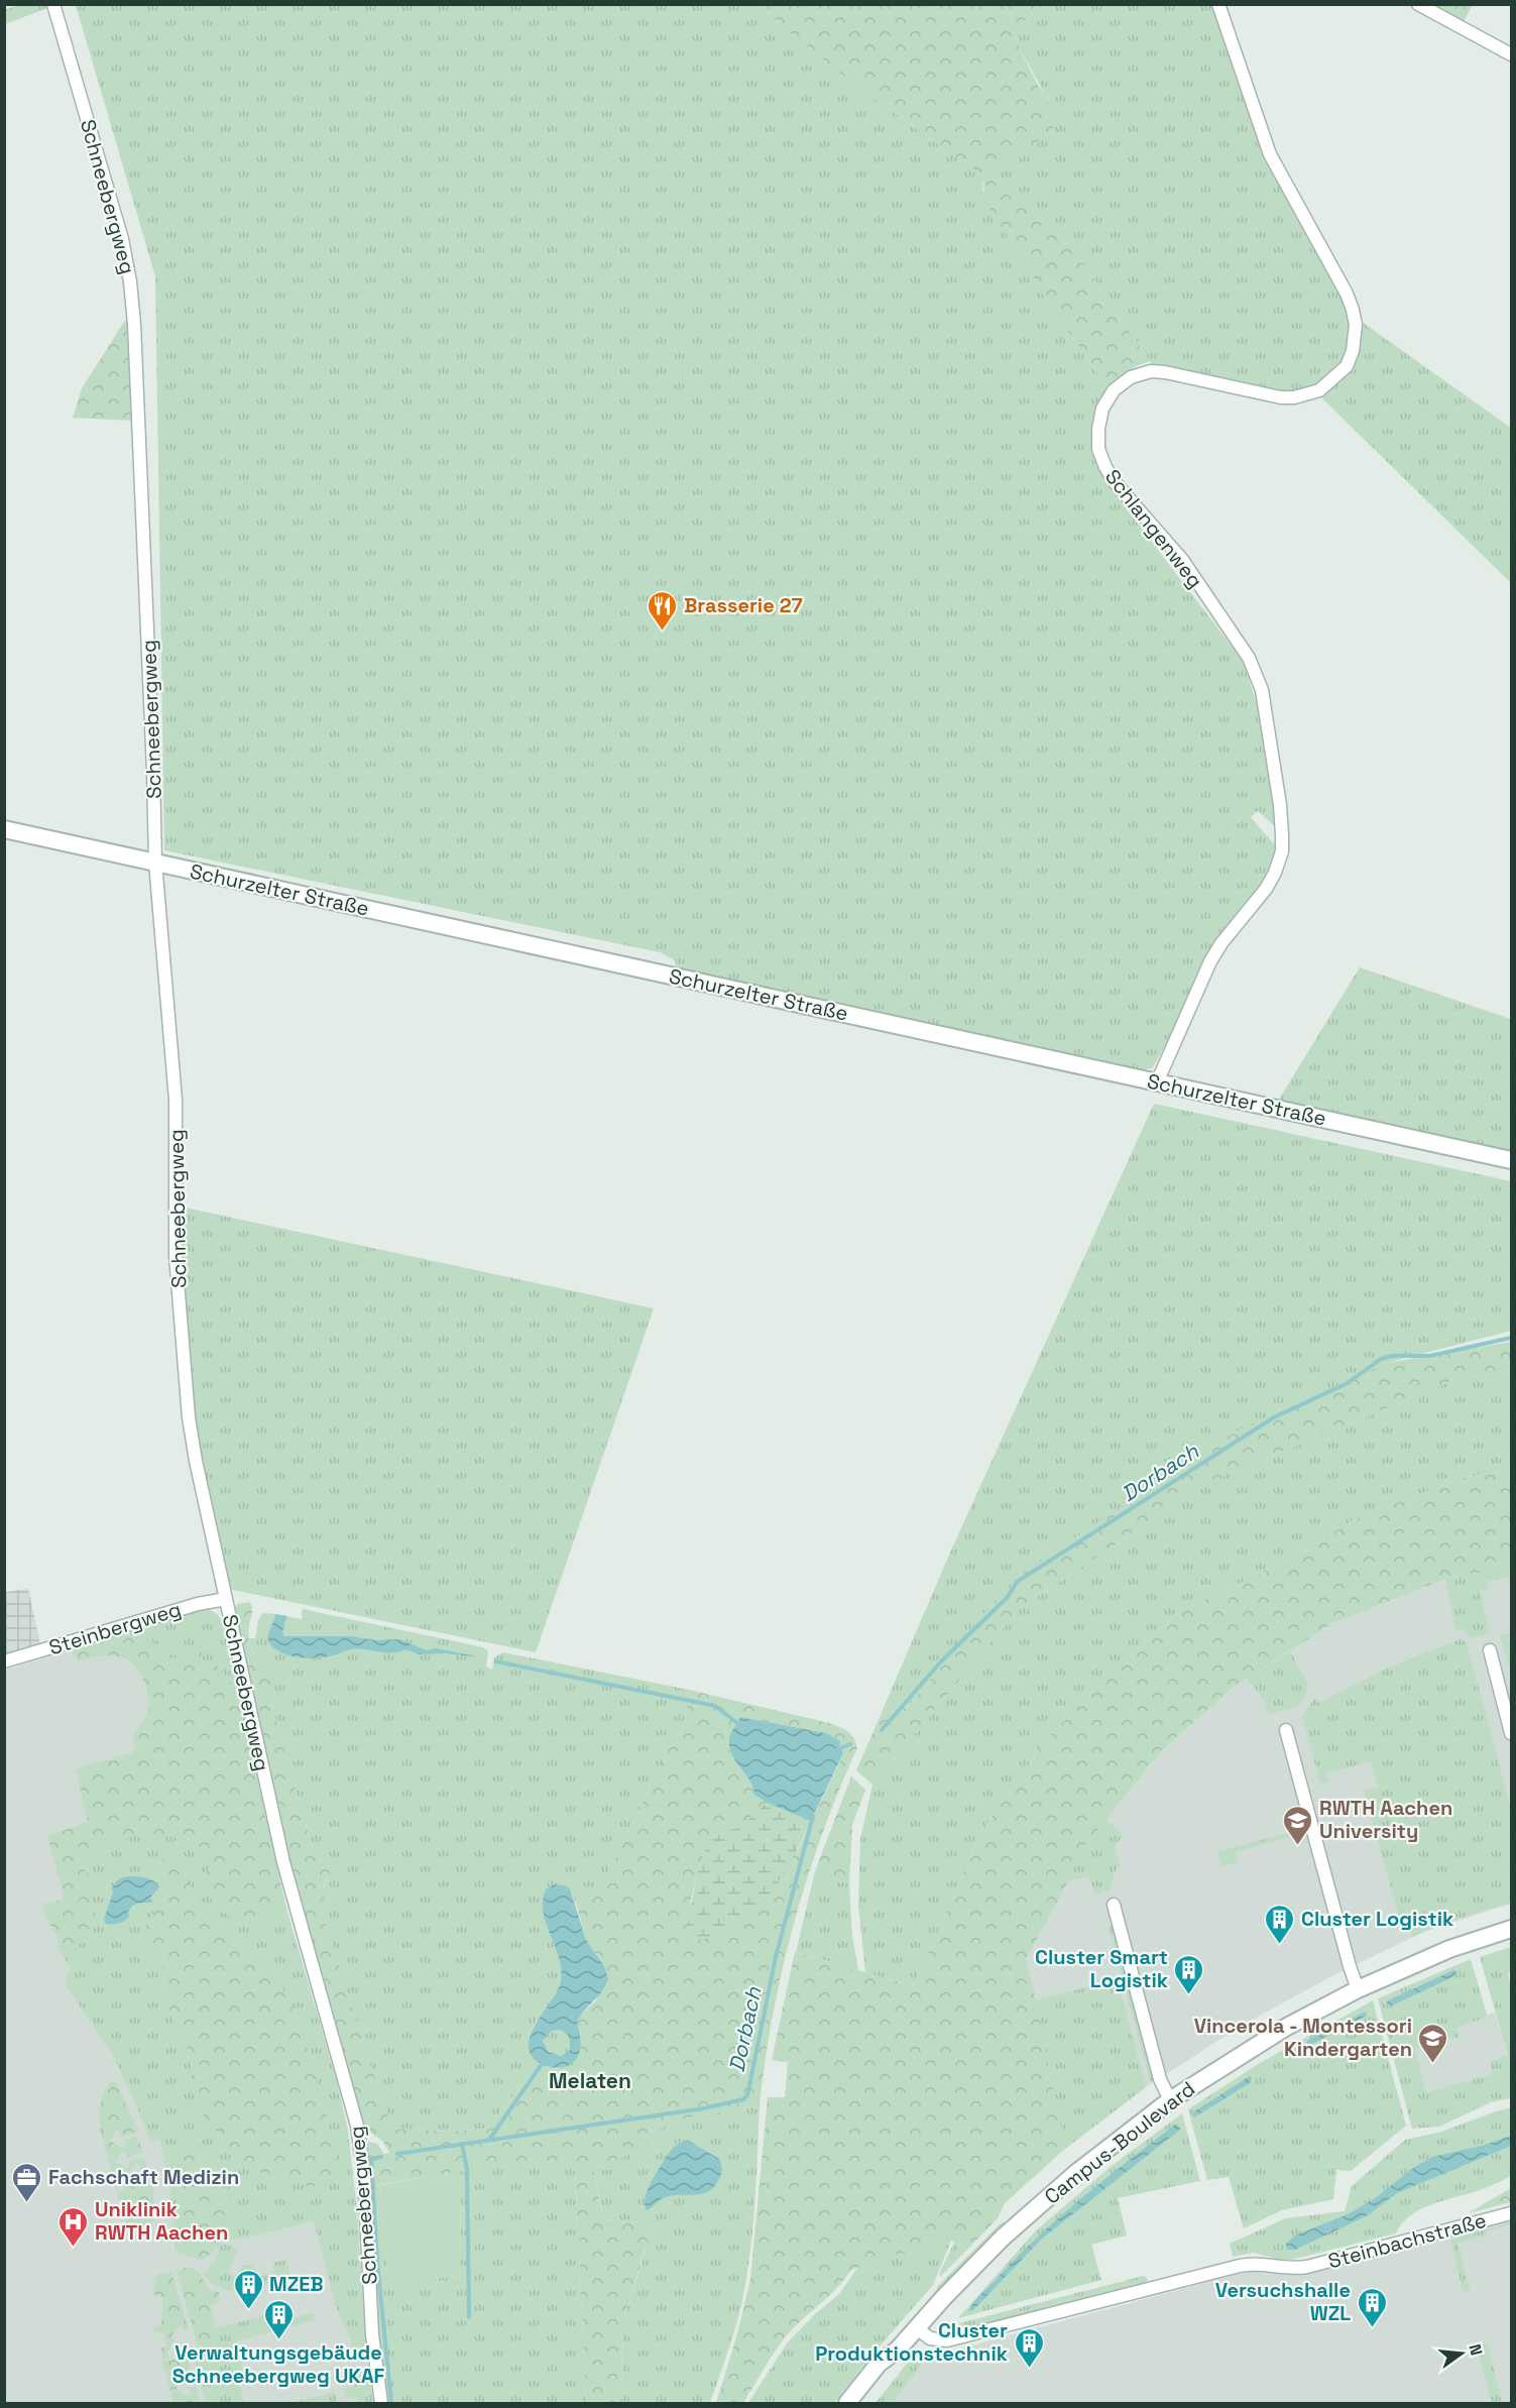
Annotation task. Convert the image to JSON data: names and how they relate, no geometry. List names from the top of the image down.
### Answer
{
  "streets": {
    "street": [
      "Schneebergweg",
      "Schlangenweg",
      "Schurzelter Straße",
      "Steinbergweg",
      "Campus-Boulevard",
      "Steinbachstraße"
    ]
  },
  "crossings": [
    ["Schneebergweg", "Schurzelter Straße"],
    ["Schneebergweg", "Steinbergweg"],
    ["Schlangenweg", "Schurzelter Straße"],
    ["Campus-Boulevard", "Steinbachstraße"]
  ],
  "districts": ["Melaten"],
  "water": ["Dorbach"],
  "places": {
    "restaurant": ["Brasserie 27"],
    "school or university": ["RWTH Aachen University", "Vincerola - Montessori Kindergarten"],
    "building": [
      "Cluster Logistik",
      "Cluster Smart Logistik",
      "MZEB",
      "Versuchshalle WZL",
      "Verwaltungsgebäude Schneebergweg UKAF",
      "Cluster Produktionstechnik"
    ],
    "office": ["Fachschaft Medizin"],
    "hospital": ["Uniklinik RWTH Aachen"]
  },
  "north": "right"
}
